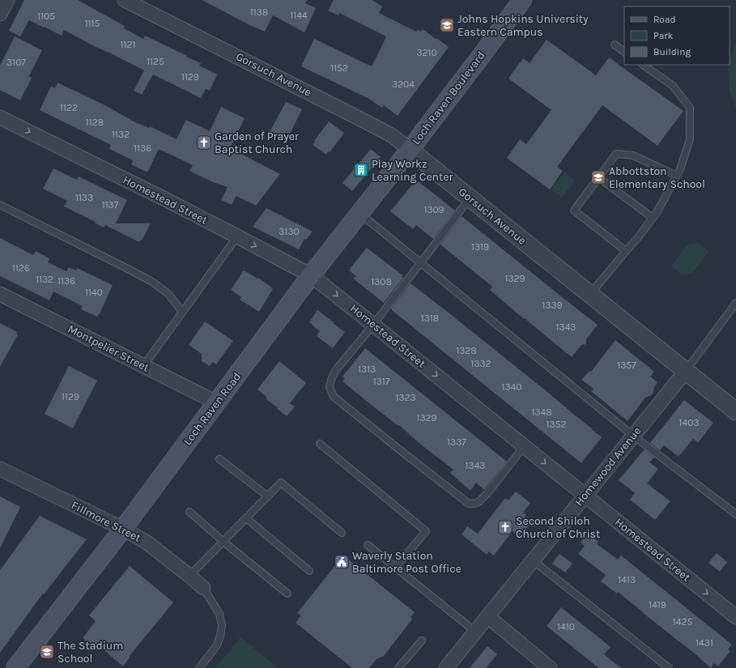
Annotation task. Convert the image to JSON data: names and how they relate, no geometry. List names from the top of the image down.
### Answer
{
  "streets": {
    "main road": ["Loch Raven Boulevard", "Loch Raven Road"],
    "street": [
      "Gorsuch Avenue",
      "Homestead Street",
      "Montpelier Street",
      "Homewood Avenue",
      "Fillmore Street"
    ]
  },
  "crossings": [
    ["Gorsuch Avenue", "Loch Raven Boulevard"],
    ["Gorsuch Avenue", "Loch Raven Road"],
    ["Gorsuch Avenue", "Homewood Avenue"],
    ["Loch Raven Boulevard", "Loch Raven Road"],
    ["Homestead Street", "Loch Raven Road"],
    ["Homestead Street", "Homewood Avenue"],
    ["Montpelier Street", "Loch Raven Road"],
    ["Loch Raven Road", "Fillmore Street"]
  ],
  "one_way": ["Homestead Street"],
  "places": {
    "school or university": ["Johns Hopkins University Eastern Campus", "Abbottston Elementary School", "The Stadium School"],
    "church": ["Garden of Prayer Baptist Church", "Second Shiloh Church of Christ"],
    "building": ["Play Workz Learning Center"],
    "public building": ["Waverly Station Baltimore Post Office"]
  },
  "house_numbers": [
    "1138",
    "1144",
    "1105",
    "1115",
    "1121",
    "3210",
    "1125",
    "3107",
    "1152",
    "1129",
    "3204",
    "1122",
    "1128",
    "1132",
    "1136",
    "1133",
    "1137",
    "1309",
    "3130",
    "1319",
    "1126",
    "1329",
    "1132",
    "1136",
    "1308",
    "1140",
    "1339",
    "1318",
    "1343",
    "1328",
    "1332",
    "1357",
    "1313",
    "1317",
    "1340",
    "1129",
    "1323",
    "1348",
    "1329",
    "1403",
    "1352",
    "1337",
    "1343",
    "1413",
    "1419",
    "1425",
    "1410",
    "1431"
  ],
  "legend": ["Road", "Park", "Building"]
}
